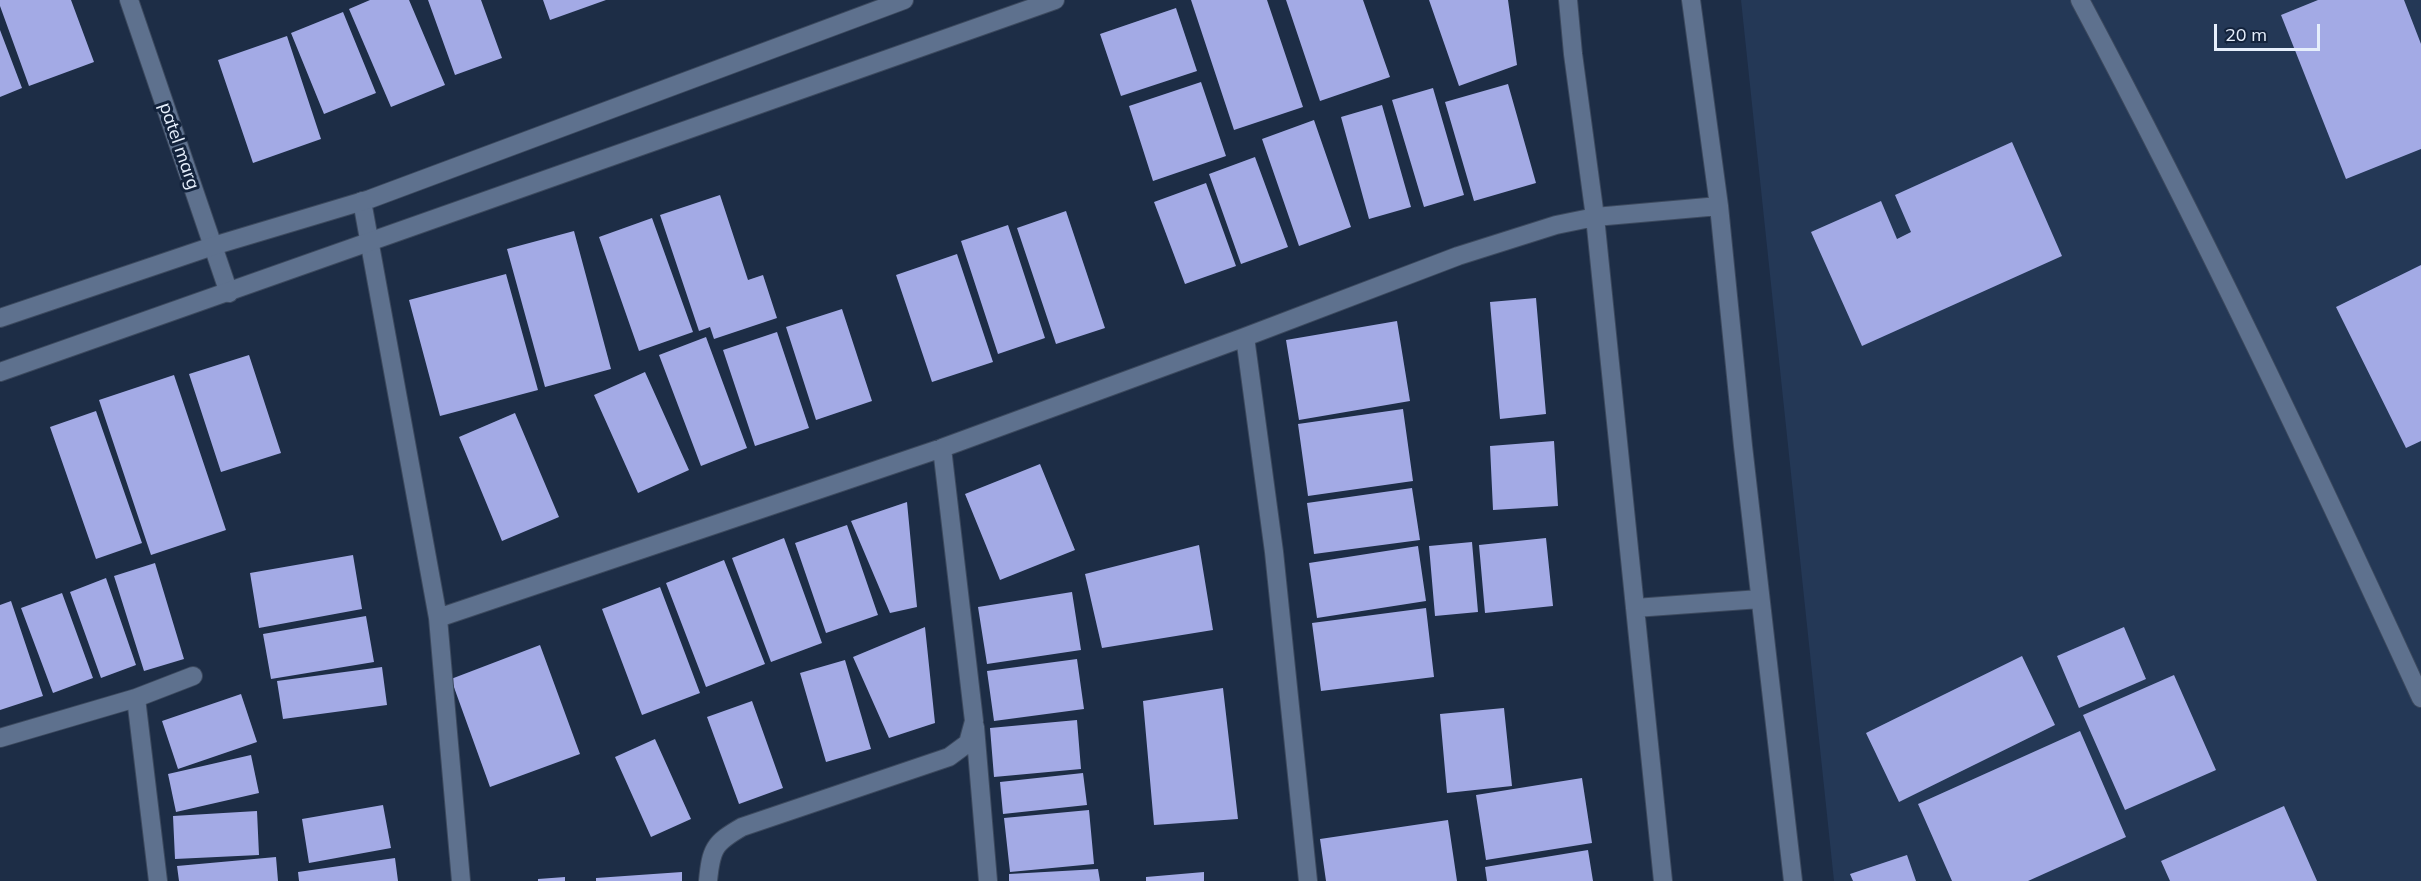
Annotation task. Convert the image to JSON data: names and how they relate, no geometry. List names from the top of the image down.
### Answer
{
  "streets": {
    "street": ["patel marg"]
  },
  "scale_bar": "20 m"
}
